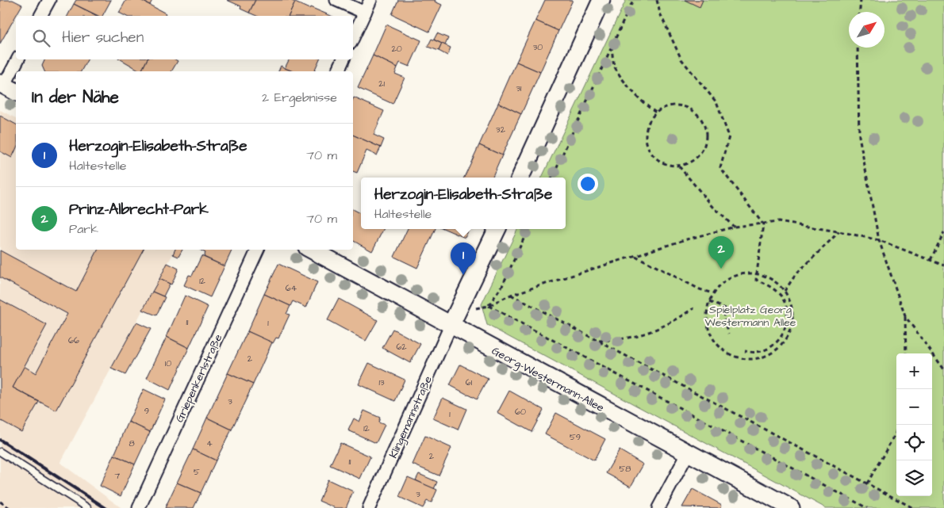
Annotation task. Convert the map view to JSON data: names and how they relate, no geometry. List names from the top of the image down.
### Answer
{
  "streets": {
    "street": ["Griepenkerlstraße", "Georg-Westermann-Allee", "Klingemannstraße"]
  },
  "crossings": [
    ["Georg-Westermann-Allee", "Klingemannstraße"]
  ],
  "parks": ["Spielplatz Georg Westermann Allee"],
  "house_numbers": [
    "30",
    "20",
    "21",
    "31",
    "32",
    "12",
    "64",
    "11",
    "1",
    "66",
    "62",
    "2",
    "10",
    "13",
    "61",
    "3",
    "9",
    "60",
    "1",
    "12",
    "59",
    "8",
    "4",
    "2",
    "11",
    "58",
    "5",
    "7",
    "3"
  ],
  "north": "top right",
  "page": {
    "search": "Hier suchen",
    "heading": ["In der Nähe", "2 Ergebnisse"],
    "list": [
      {
        "mark": "1",
        "name": "Herzogin-Elisabeth-Straße",
        "note": "Haltestelle",
        "value": "70 m"
      },
      {
        "mark": "2",
        "name": "Prinz-Albrecht-Park",
        "note": "Park",
        "value": "70 m"
      }
    ],
    "popup": ["Herzogin-Elisabeth-Straße", "Haltestelle"],
    "pins": ["2", "1"],
    "map_buttons": ["+", "−"]
  }
}
